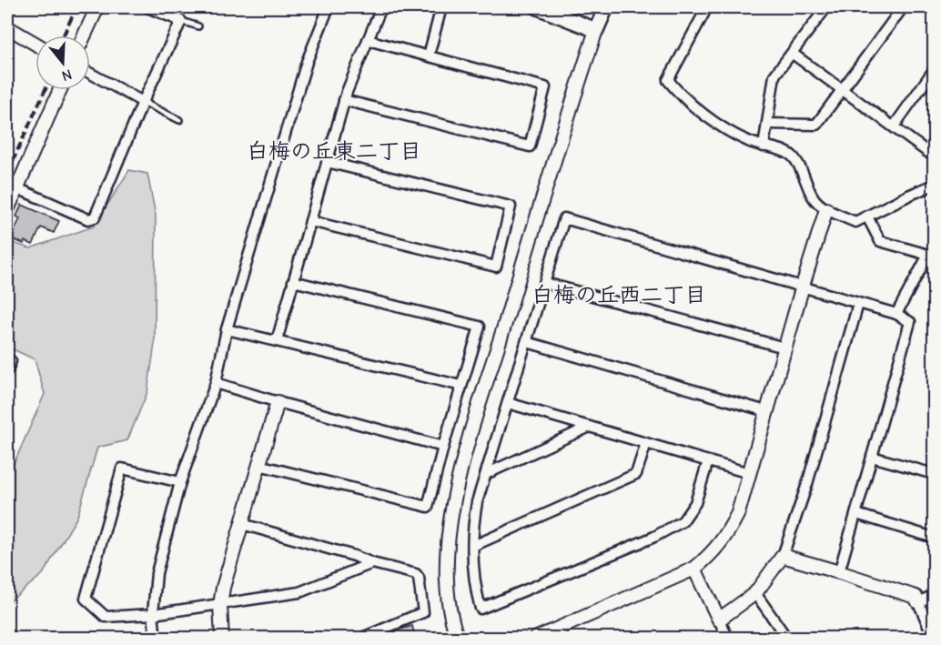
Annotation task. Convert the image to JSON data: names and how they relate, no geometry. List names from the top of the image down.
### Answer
{
  "districts": ["白梅の丘東二丁目", "白梅の丘西二丁目"],
  "north": "bottom"
}
